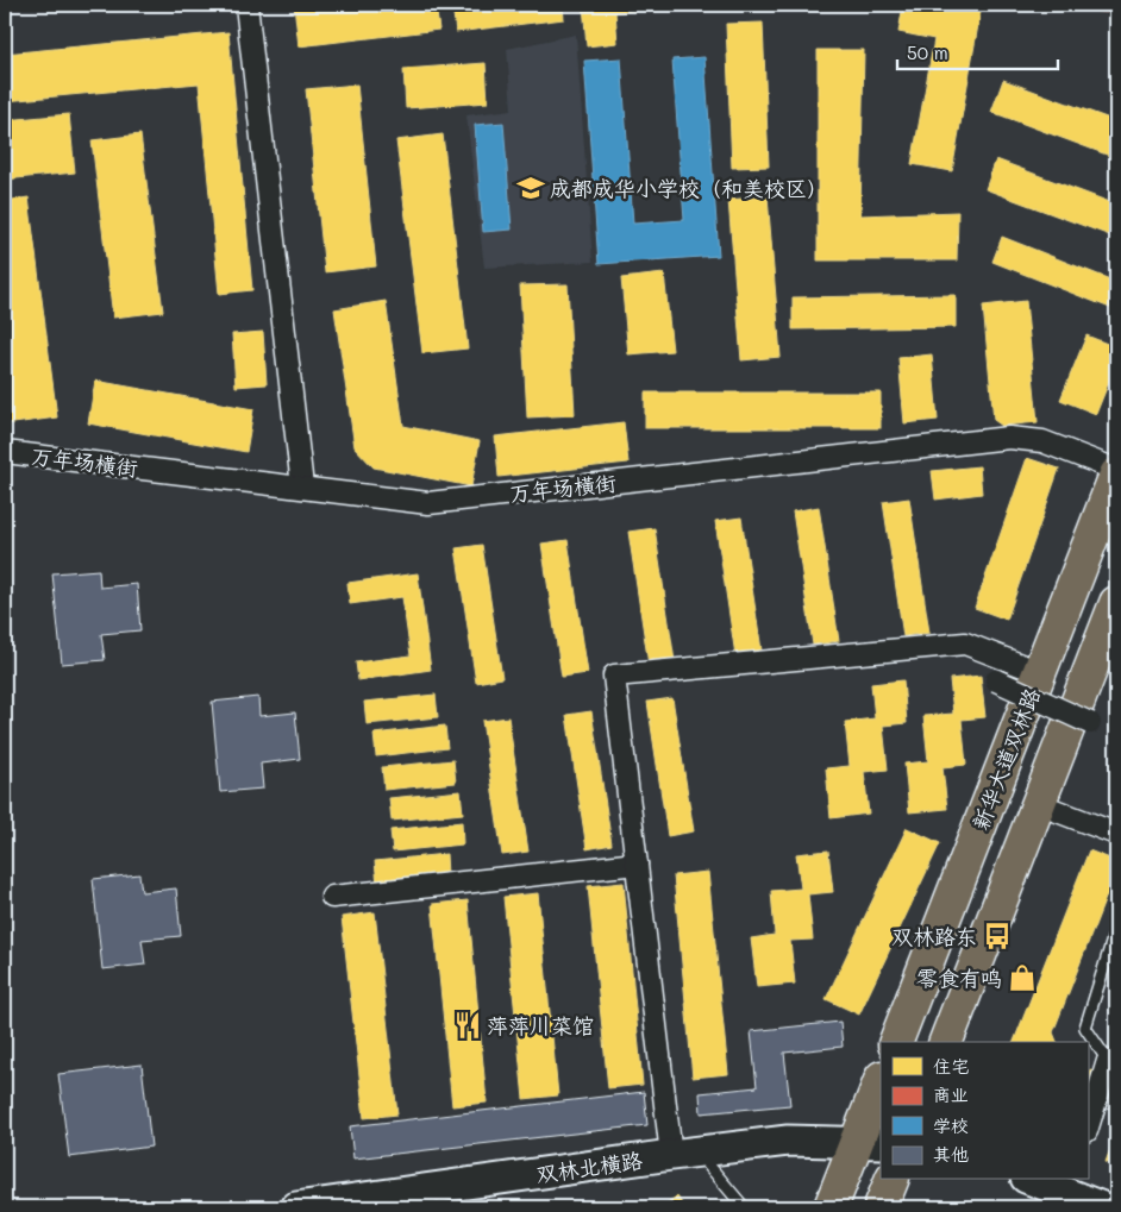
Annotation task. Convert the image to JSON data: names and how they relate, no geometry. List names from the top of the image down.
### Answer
{
  "streets": {
    "main road": ["新华大道双林路"],
    "street": ["万年场横街", "双林北横路"]
  },
  "crossings": [
    ["万年场横街", "新华大道双林路"]
  ],
  "places": {
    "school or university": ["成都成华小学校（和美校区）"],
    "bus stop": ["双林路东"],
    "shop": ["零食有鸣"],
    "restaurant": ["萍萍川菜馆"]
  },
  "legend": [
    "住宅",
    "商业",
    "学校",
    "其他"
  ],
  "scale_bar": "50 m"
}
